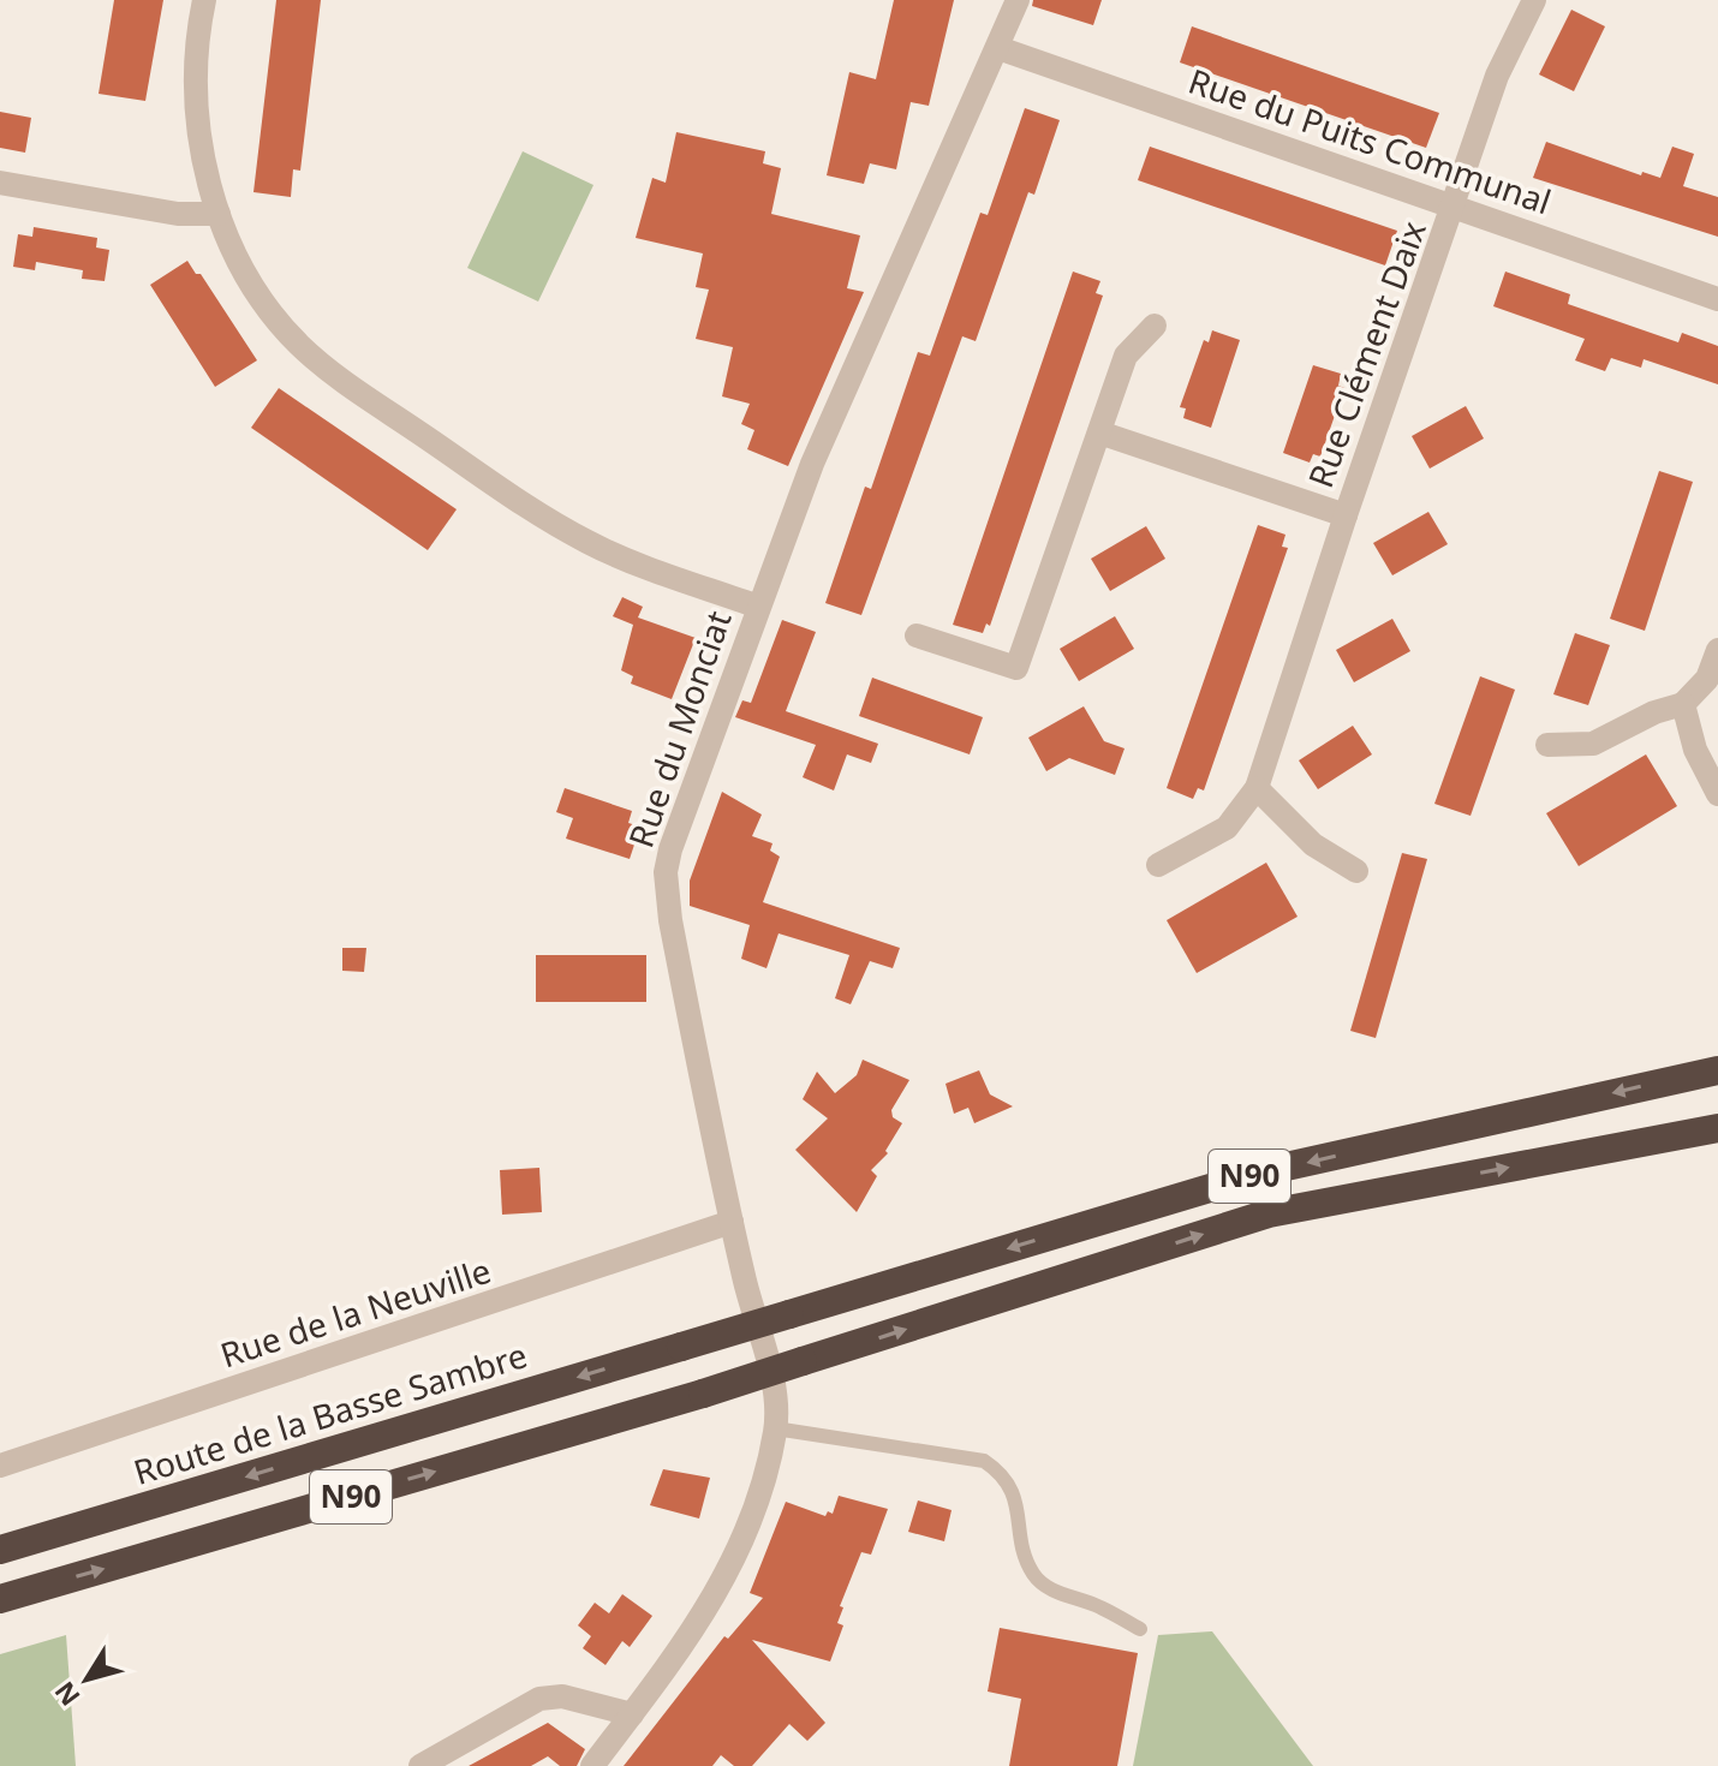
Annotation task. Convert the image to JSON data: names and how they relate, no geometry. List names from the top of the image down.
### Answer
{
  "streets": {
    "highway": ["N90", "Route de la Basse Sambre"],
    "street": [
      "Rue du Puits Communal",
      "Rue Clément Daix",
      "Rue du Monciat",
      "Rue de la Neuville"
    ]
  },
  "crossings": [
    ["Rue du Puits Communal", "Rue Clément Daix"],
    ["Rue du Puits Communal", "Rue du Monciat"],
    ["Rue du Monciat", "Rue de la Neuville"]
  ],
  "north": "bottom left"
}
